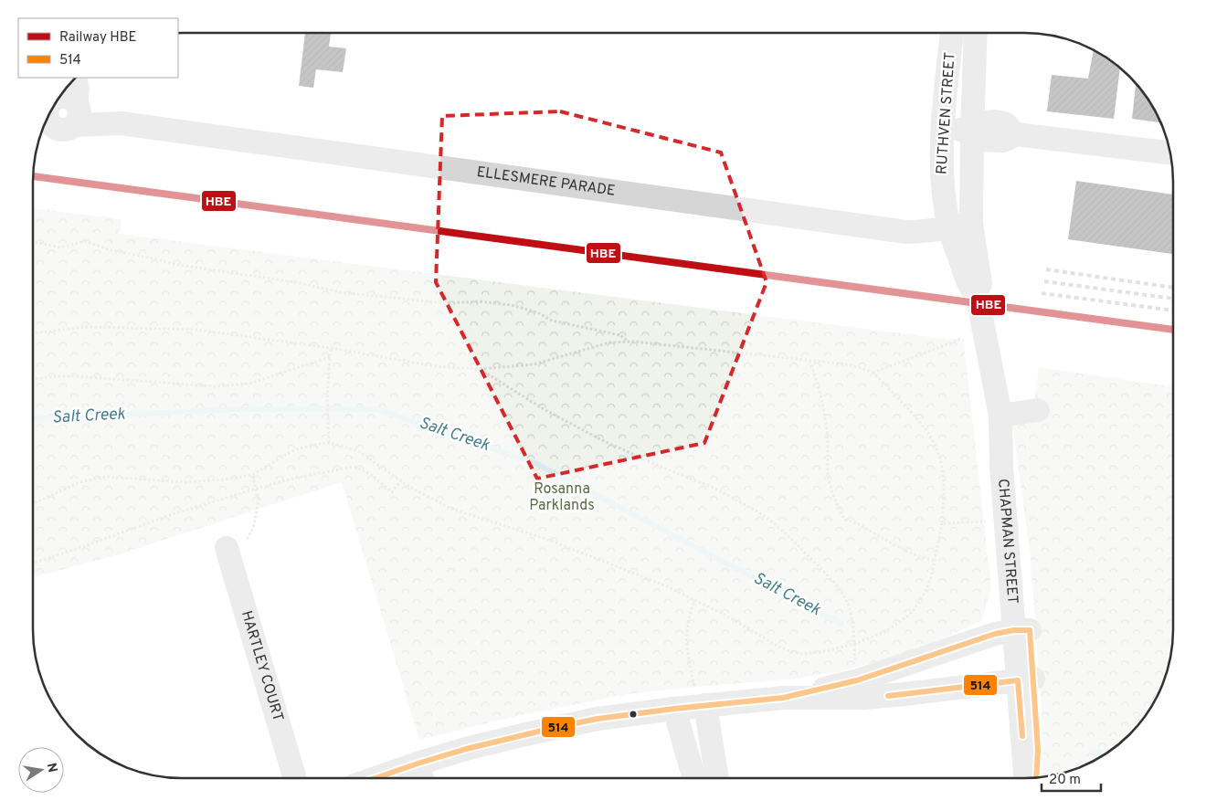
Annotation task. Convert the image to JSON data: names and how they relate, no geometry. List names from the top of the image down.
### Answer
{
  "streets": {
    "street": [
      "RUTHVEN STREET",
      "ELLESMERE PARADE",
      "CHAPMAN STREET",
      "HARTLEY COURT"
    ]
  },
  "crossings": [
    ["RUTHVEN STREET", "ELLESMERE PARADE"],
    ["RUTHVEN STREET", "CHAPMAN STREET"],
    ["ELLESMERE PARADE", "CHAPMAN STREET"]
  ],
  "water": ["Salt Creek"],
  "parks": ["Rosanna Parklands"],
  "lines": ["rail line HBE", "transit line 514"],
  "legend": ["Railway HBE", "514"],
  "scale_bar": "20 m",
  "north": "right"
}
